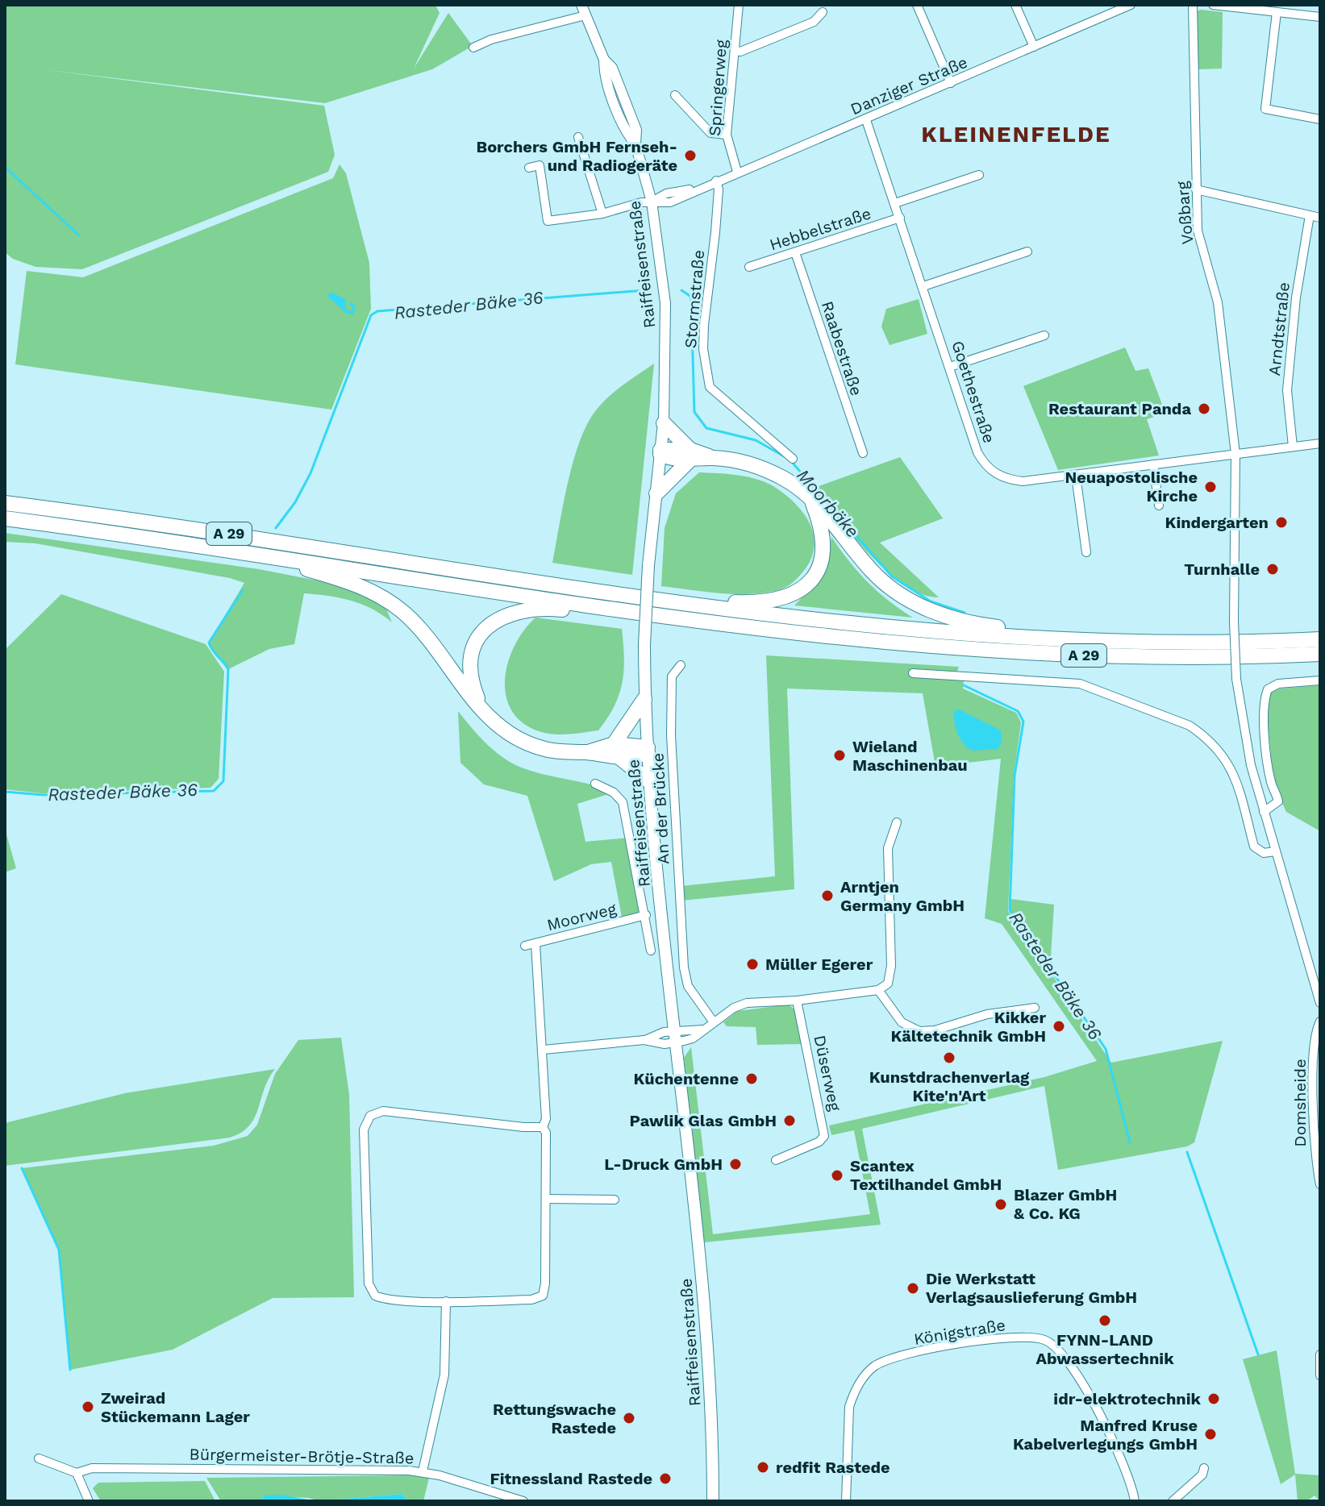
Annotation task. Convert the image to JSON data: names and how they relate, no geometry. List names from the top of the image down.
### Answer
{
  "streets": {
    "highway": ["A 29"],
    "main road": ["Raiffeisenstraße"],
    "street": [
      "Danziger Straße",
      "Springerweg",
      "Voßbarg",
      "Hebbelstraße",
      "Stormstraße",
      "Arndtstraße",
      "Raabestraße",
      "Goethestraße",
      "An der Brücke",
      "Moorweg",
      "Düserweg",
      "Domsheide",
      "Königstraße",
      "Bürgermeister-Brötje-Straße"
    ]
  },
  "crossings": [
    ["Danziger Straße", "Springerweg"],
    ["Danziger Straße", "Raiffeisenstraße"],
    ["Danziger Straße", "Stormstraße"],
    ["Danziger Straße", "Goethestraße"],
    ["Voßbarg", "Goethestraße"],
    ["Hebbelstraße", "Raabestraße"],
    ["Hebbelstraße", "Goethestraße"],
    ["Raiffeisenstraße", "A 29"],
    ["Arndtstraße", "Goethestraße"]
  ],
  "districts": ["KLEINENFELDE"],
  "water": ["Rasteder Bäke 36", "Moorbäke"],
  "places": [
    "Borchers GmbH Fernseh- und Radiogeräte",
    "Restaurant Panda",
    "Neuapostolische Kirche",
    "Kindergarten",
    "Turnhalle",
    "Wieland Maschinenbau",
    "Arntjen Germany GmbH",
    "Müller Egerer",
    "Kikker Kältetechnik GmbH",
    "Kunstdrachenverlag Kite'n'Art",
    "Küchentenne",
    "Pawlik Glas GmbH",
    "L-Druck GmbH",
    "Scantex Textilhandel GmbH",
    "Blazer GmbH & Co. KG",
    "Die Werkstatt Verlagsauslieferung GmbH",
    "FYNN-LAND Abwassertechnik",
    "idr-elektrotechnik",
    "Zweirad Stückemann Lager",
    "Rettungswache Rastede",
    "Manfred Kruse Kabelverlegungs GmbH",
    "redfit Rastede",
    "Fitnessland Rastede"
  ]
}
